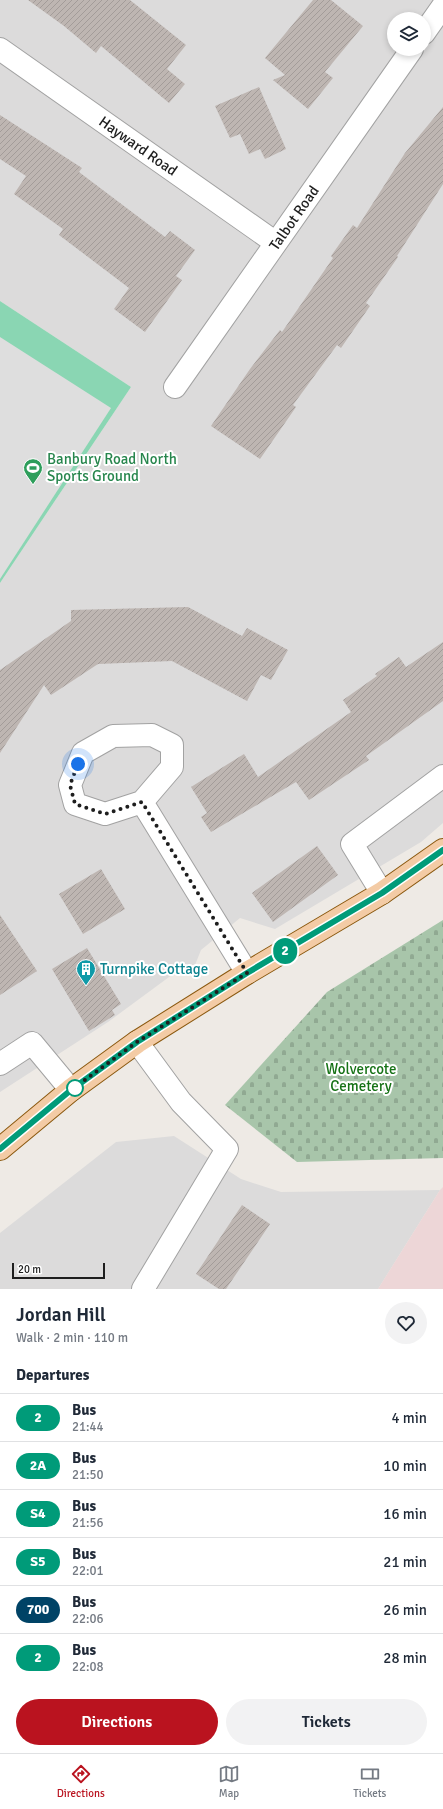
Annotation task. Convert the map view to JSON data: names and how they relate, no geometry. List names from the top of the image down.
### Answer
{
  "streets": {
    "street": ["Hayward Road", "Talbot Road"]
  },
  "crossings": [
    ["Hayward Road", "Talbot Road"]
  ],
  "parks": ["Wolvercote Cemetery"],
  "places": {
    "sports": ["Banbury Road North Sports Ground"],
    "building": ["Turnpike Cottage"]
  },
  "lines": ["bus line 2"],
  "scale_bar": "20 m",
  "page": {
    "on_map": "2",
    "scale": "20 m",
    "heading": [
      ["Jordan Hill", "Walk · 2 min · 110 m"],
      "Departures"
    ],
    "list": [
      {
        "mark": "2",
        "name": "Bus",
        "note": "21:44",
        "value": "4 min"
      },
      {
        "mark": "2A",
        "name": "Bus",
        "note": "21:50",
        "value": "10 min"
      },
      {
        "mark": "S4",
        "name": "Bus",
        "note": "21:56",
        "value": "16 min"
      },
      {
        "mark": "S5",
        "name": "Bus",
        "note": "22:01",
        "value": "21 min"
      },
      {
        "mark": "700",
        "name": "Bus",
        "note": "22:06",
        "value": "26 min"
      },
      {
        "mark": "2",
        "name": "Bus",
        "note": "22:08",
        "value": "28 min"
      }
    ],
    "buttons": ["Directions", "Tickets"],
    "tabs": ["Directions", "Map", "Tickets"]
  }
}
